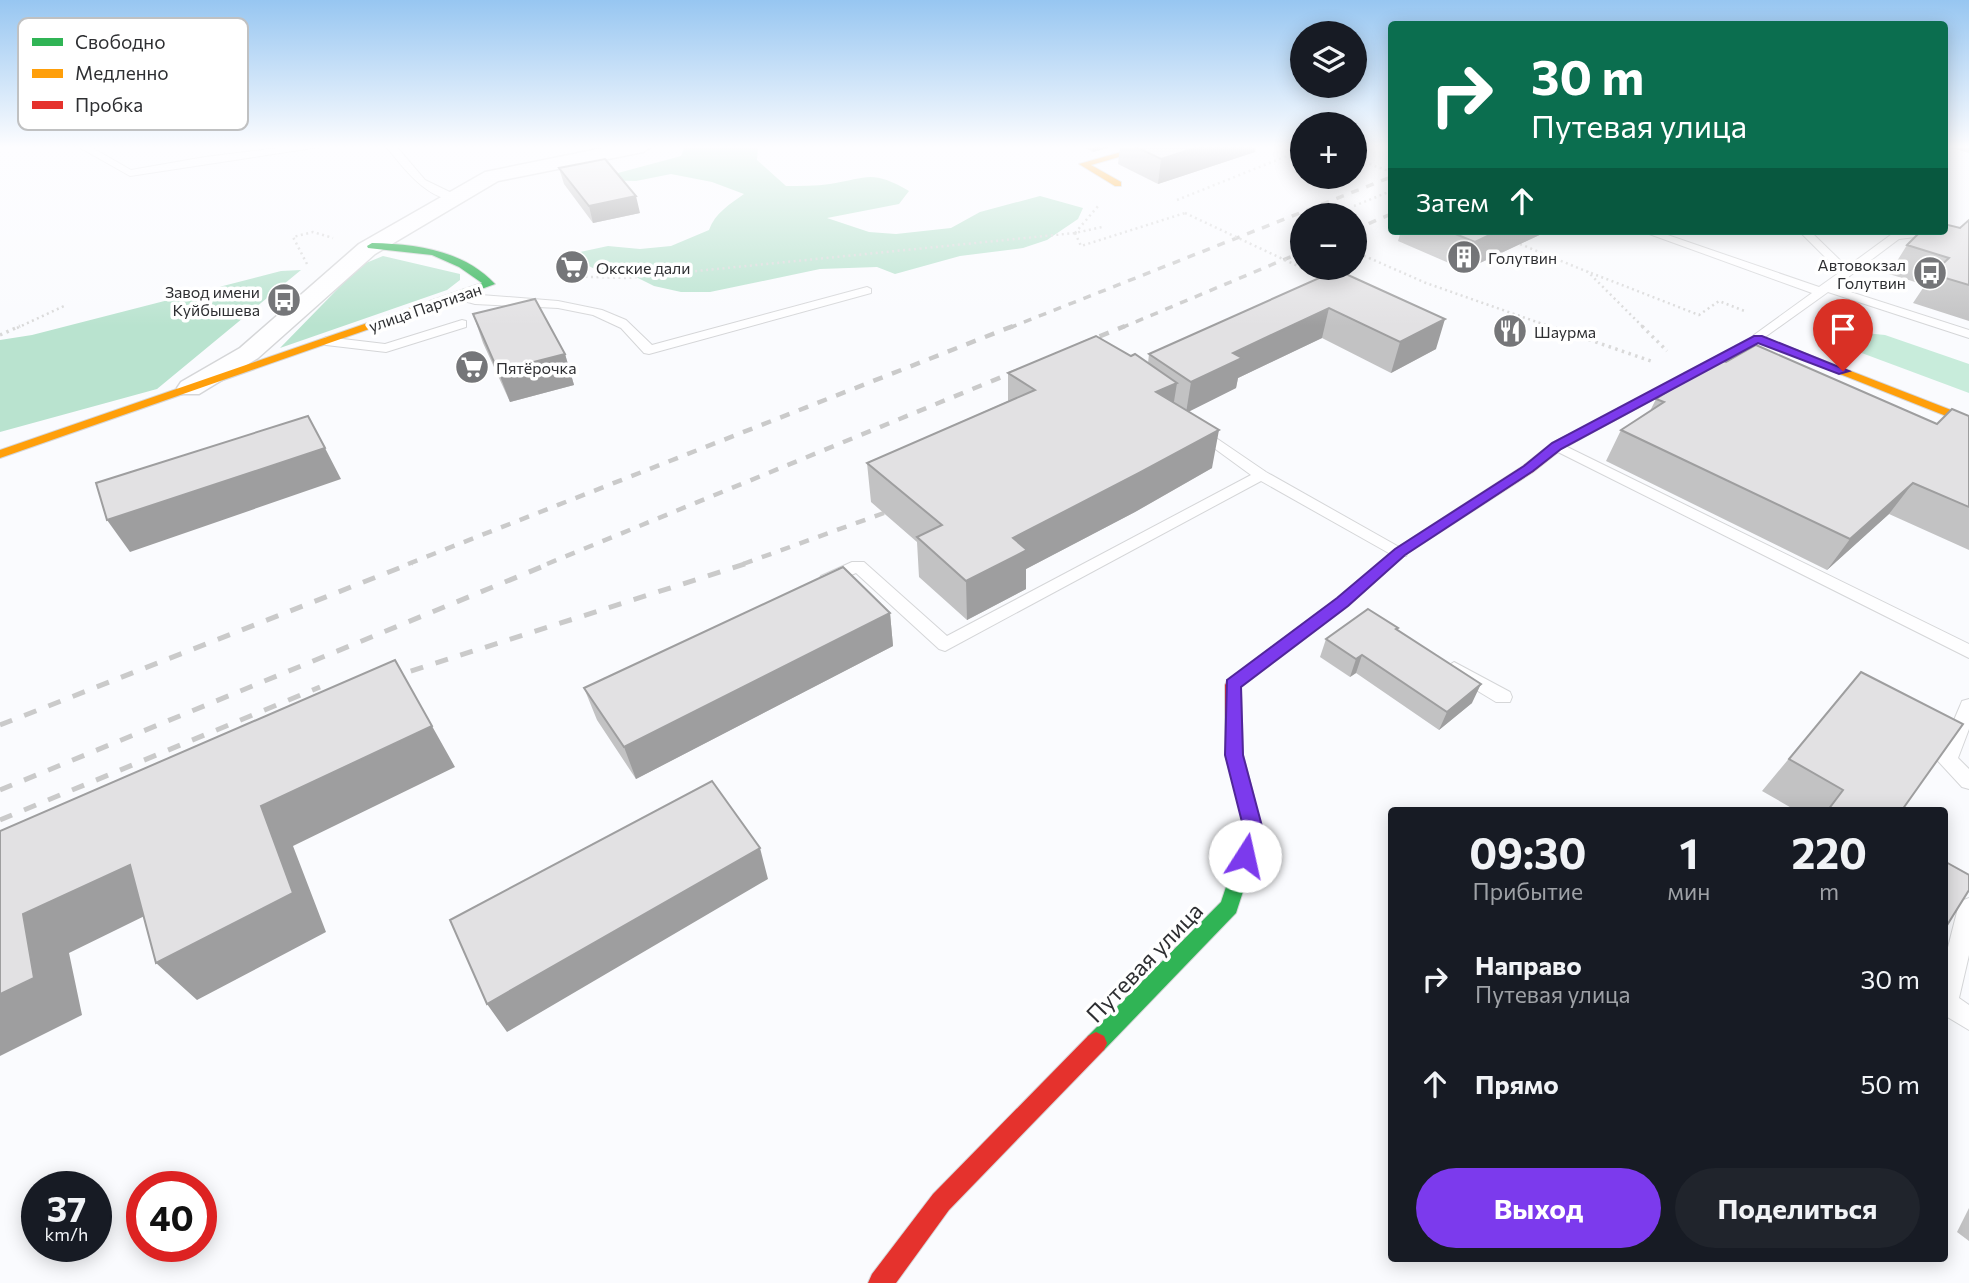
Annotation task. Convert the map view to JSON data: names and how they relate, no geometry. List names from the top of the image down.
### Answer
{
  "streets": {
    "street": ["улица Партизан", "Путевая улица"]
  },
  "places": {
    "building": ["Голутвин"],
    "supermarket": ["Окские дали", "Пятёрочка"],
    "bus stop": ["Автовокзал Голутвин", "Завод имени Куйбышева"],
    "restaurant": ["Шаурма"]
  },
  "legend": ["Свободно", "Медленно", "Пробка"],
  "page": {
    "map_buttons": ["+", "−"],
    "turn": ["30 m", "Путевая улица"],
    "then": "Затем",
    "eta": [
      "09:30",
      "Прибытие",
      "1",
      "мин",
      "220",
      "m"
    ],
    "list": [
      {
        "name": "Направо",
        "note": "Путевая улица",
        "value": "30 m"
      },
      {
        "name": "Прямо",
        "value": "50 m"
      }
    ],
    "buttons": ["Выход", "Поделиться"],
    "speed": "37 km/h",
    "limit": "40"
  }
}
